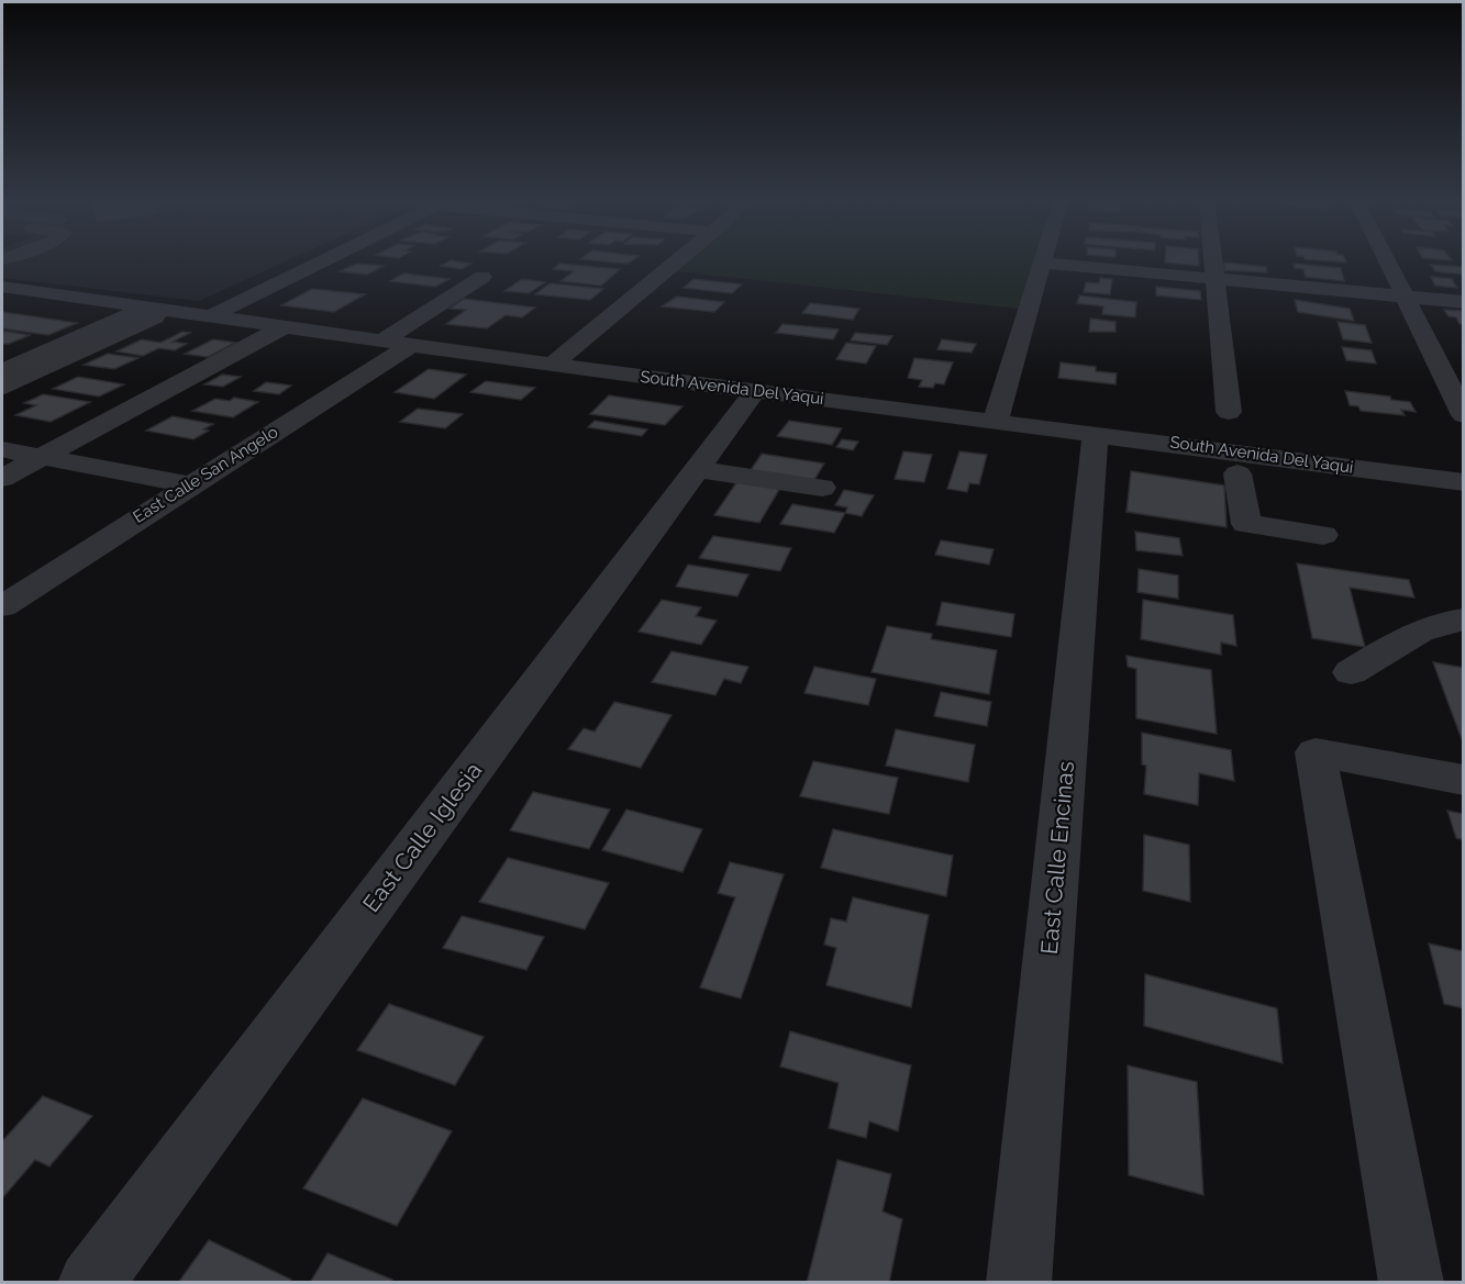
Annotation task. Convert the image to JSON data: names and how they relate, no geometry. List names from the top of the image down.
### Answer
{
  "streets": {
    "street": [
      "South Avenida Del Yaqui",
      "East Calle San Angelo",
      "East Calle Iglesia",
      "East Calle Encinas"
    ]
  },
  "crossings": [
    ["South Avenida Del Yaqui", "East Calle San Angelo"],
    ["South Avenida Del Yaqui", "East Calle Iglesia"],
    ["South Avenida Del Yaqui", "East Calle Encinas"]
  ]
}
